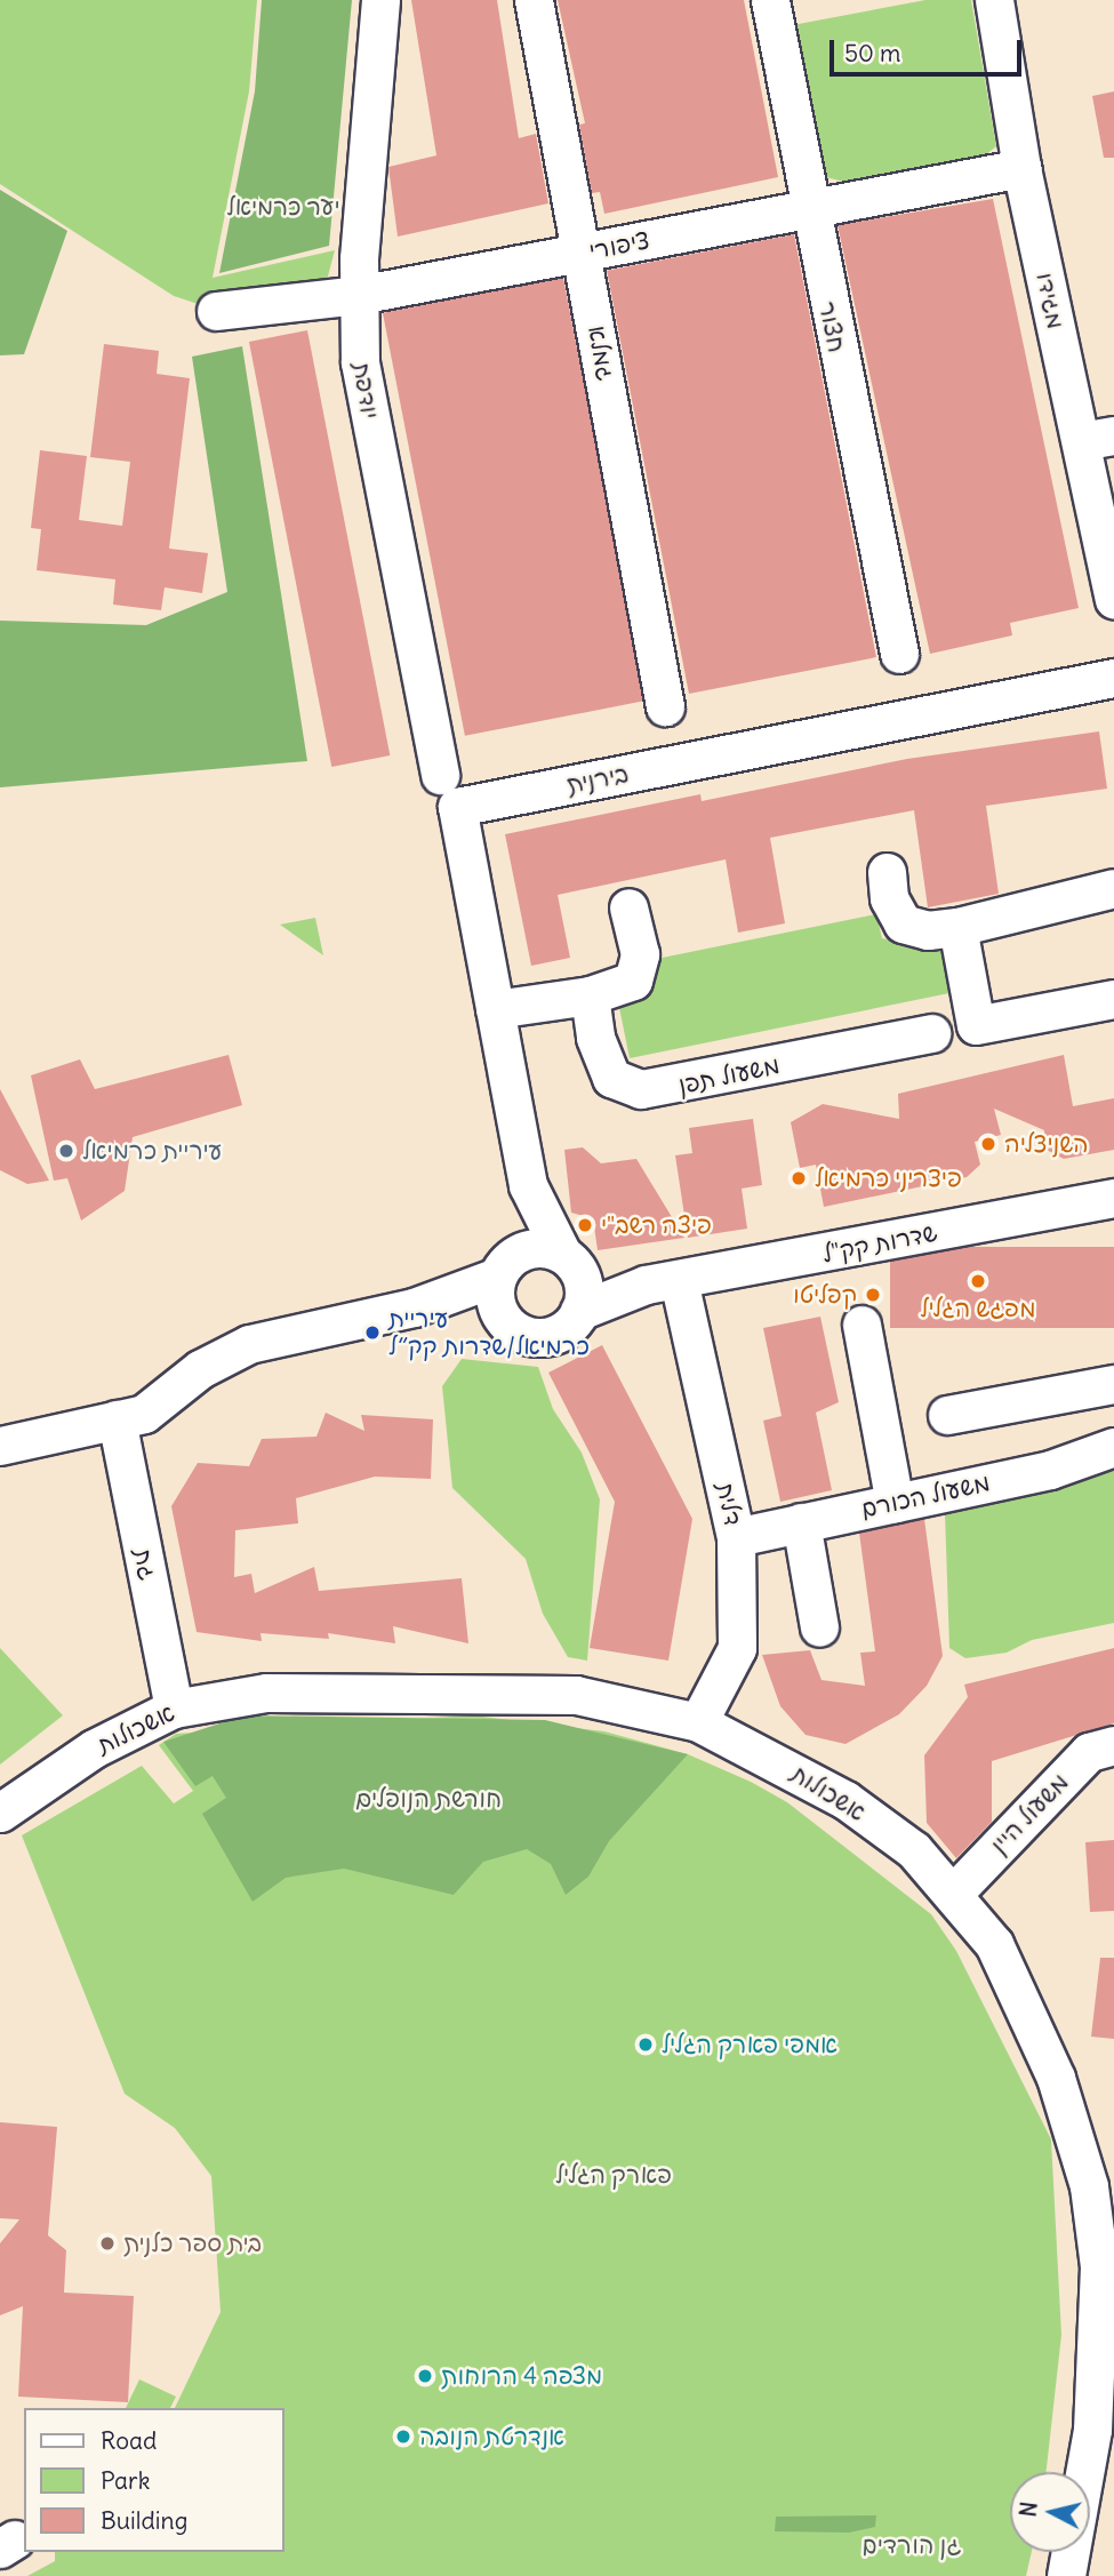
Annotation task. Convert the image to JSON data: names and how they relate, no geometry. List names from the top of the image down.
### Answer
{
  "streets": {
    "street": [
      "ציפורי",
      "מגידו",
      "חצור",
      "גמלא",
      "יודפת",
      "בירנית",
      "משעול תפן",
      "שדרות קק\"ל",
      "משעול הכורם",
      "דלית",
      "גת",
      "אשכולות",
      "משעול היין"
    ]
  },
  "crossings": [
    ["ציפורי", "מגידו"],
    ["ציפורי", "חצור"],
    ["ציפורי", "גמלא"],
    ["ציפורי", "יודפת"],
    ["בירנית", "שדרות קק\"ל"],
    ["שדרות קק\"ל", "דלית"],
    ["משעול הכורם", "דלית"],
    ["דלית", "אשכולות"],
    ["גת", "אשכולות"],
    ["אשכולות", "משעול היין"]
  ],
  "parks": [
    "יער כרמיאל",
    "חורשת הנופלים",
    "פארק הגליל",
    "גן הורדים"
  ],
  "places": [
    "השניצליה",
    "עיריית כרמיאל",
    "פיצריני כרמיאל",
    "פיצה רשב\"י",
    "מפגש הגליל",
    "קפליטו",
    "עיריית כרמיאל/שדרות קק״ל",
    "אמפי פארק הגליל",
    "בית ספר כלנית",
    "מצפה 4 הרוחות",
    "אנדרטת הנובה"
  ],
  "legend": ["Road", "Park", "Building"],
  "scale_bar": "50 m",
  "north": "left"
}
